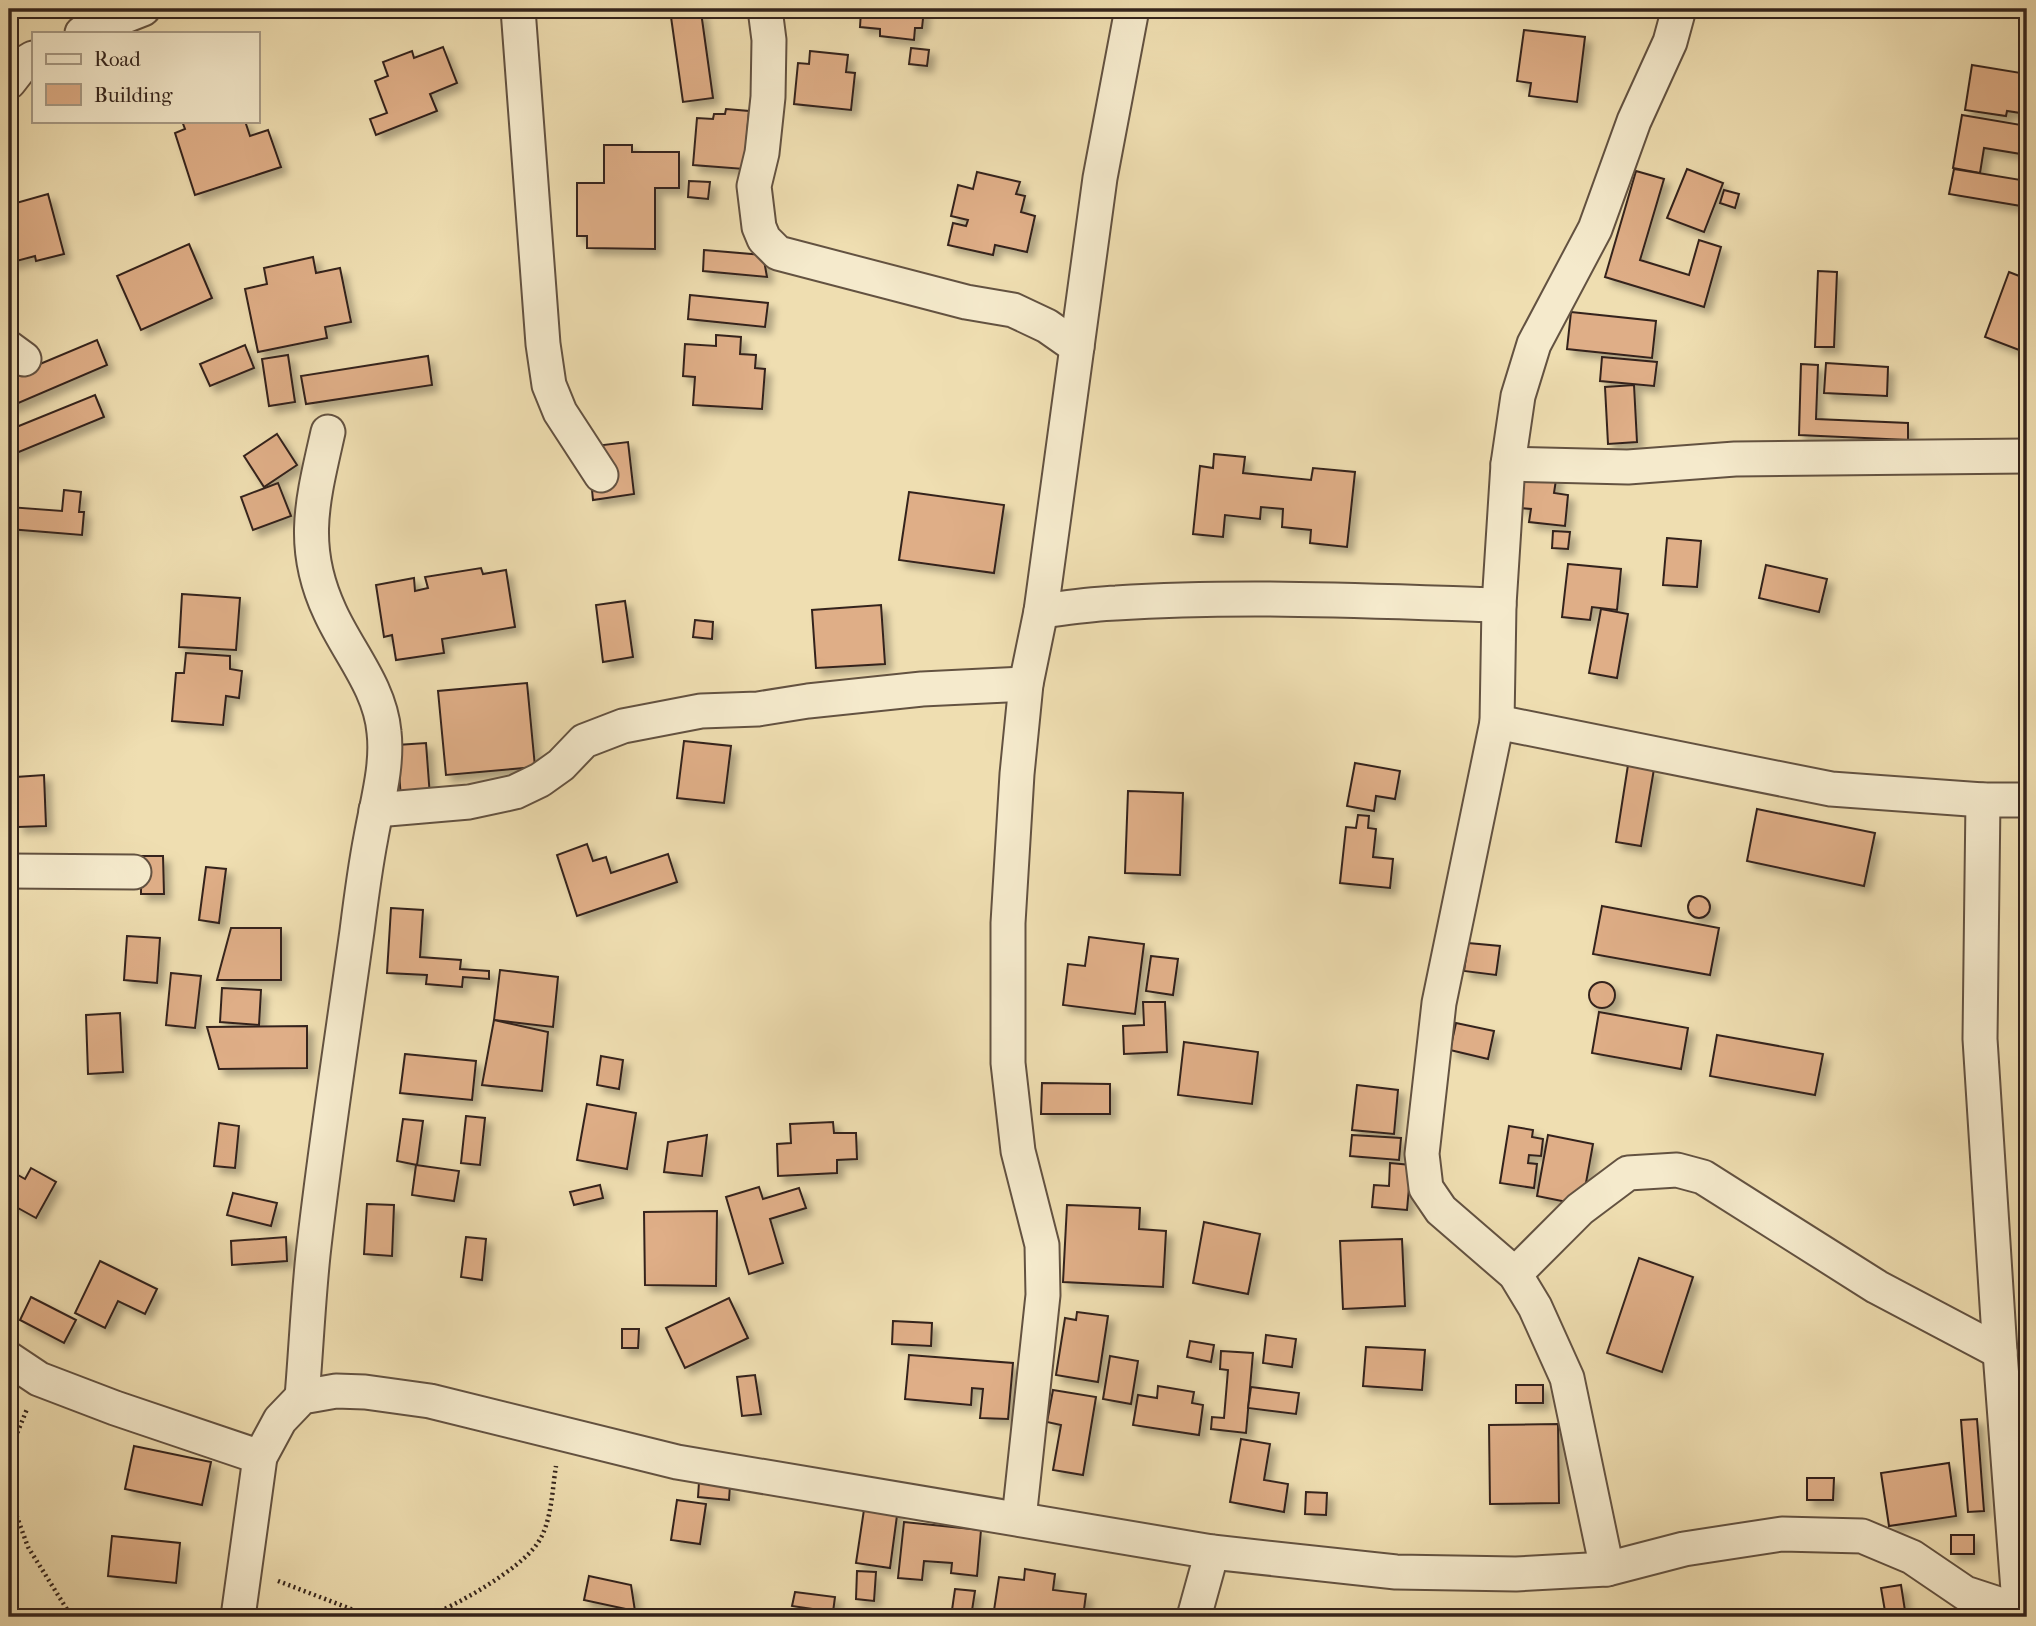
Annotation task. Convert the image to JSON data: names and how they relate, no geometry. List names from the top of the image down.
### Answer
{
  "legend": ["Road", "Building"]
}
